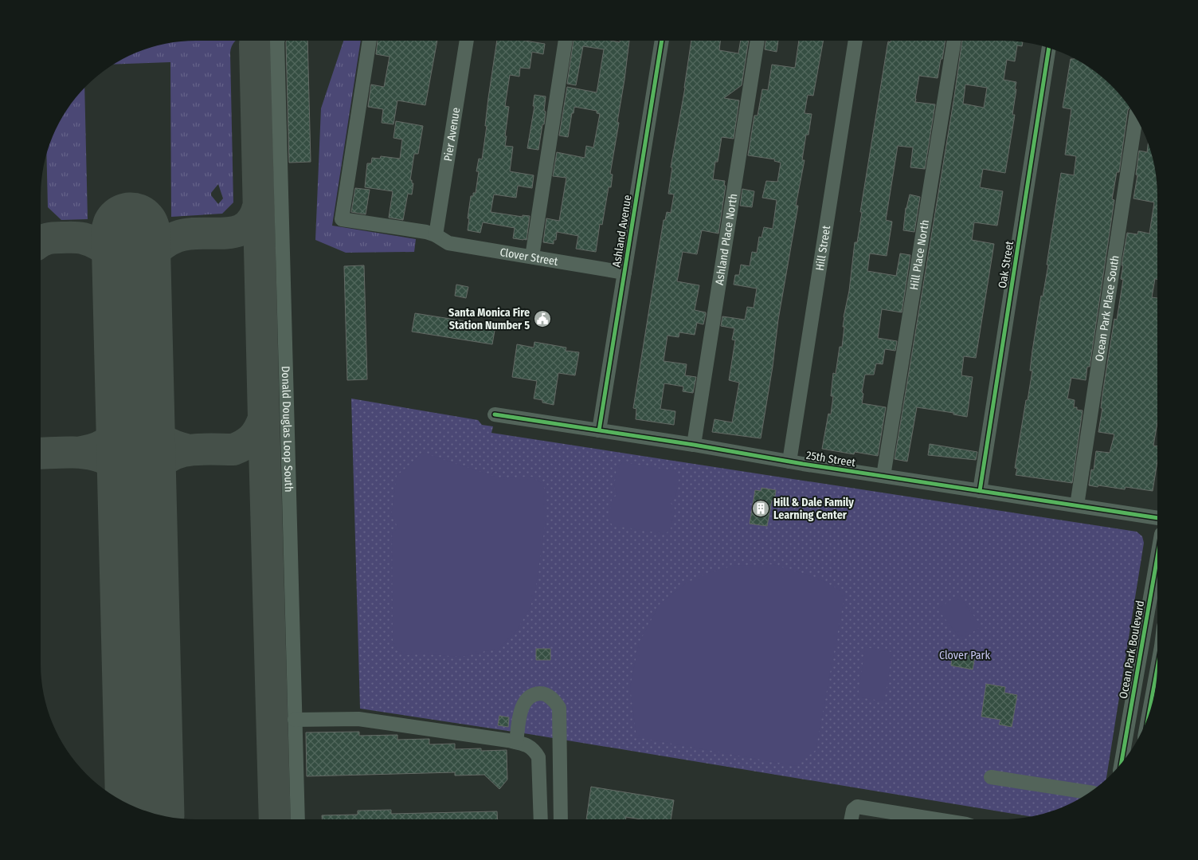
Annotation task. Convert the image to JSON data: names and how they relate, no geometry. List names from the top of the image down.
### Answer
{
  "streets": {
    "street": [
      "Pier Avenue",
      "Ashland Avenue",
      "Ashland Place North",
      "Hill Street",
      "Hill Place North",
      "Clover Street",
      "Oak Street",
      "Ocean Park Place South",
      "Donald Douglas Loop South",
      "25th Street",
      "Ocean Park Boulevard"
    ]
  },
  "crossings": [
    ["Pier Avenue", "Clover Street"],
    ["Ashland Avenue", "Clover Street"],
    ["Ashland Avenue", "25th Street"],
    ["Ashland Place North", "25th Street"],
    ["Hill Street", "25th Street"],
    ["Hill Place North", "25th Street"],
    ["Oak Street", "25th Street"],
    ["Ocean Park Place South", "25th Street"]
  ],
  "parks": ["Clover Park"],
  "places": {
    "public building": ["Santa Monica Fire Station Number 5"],
    "building": ["Hill & Dale Family Learning Center"]
  }
}
